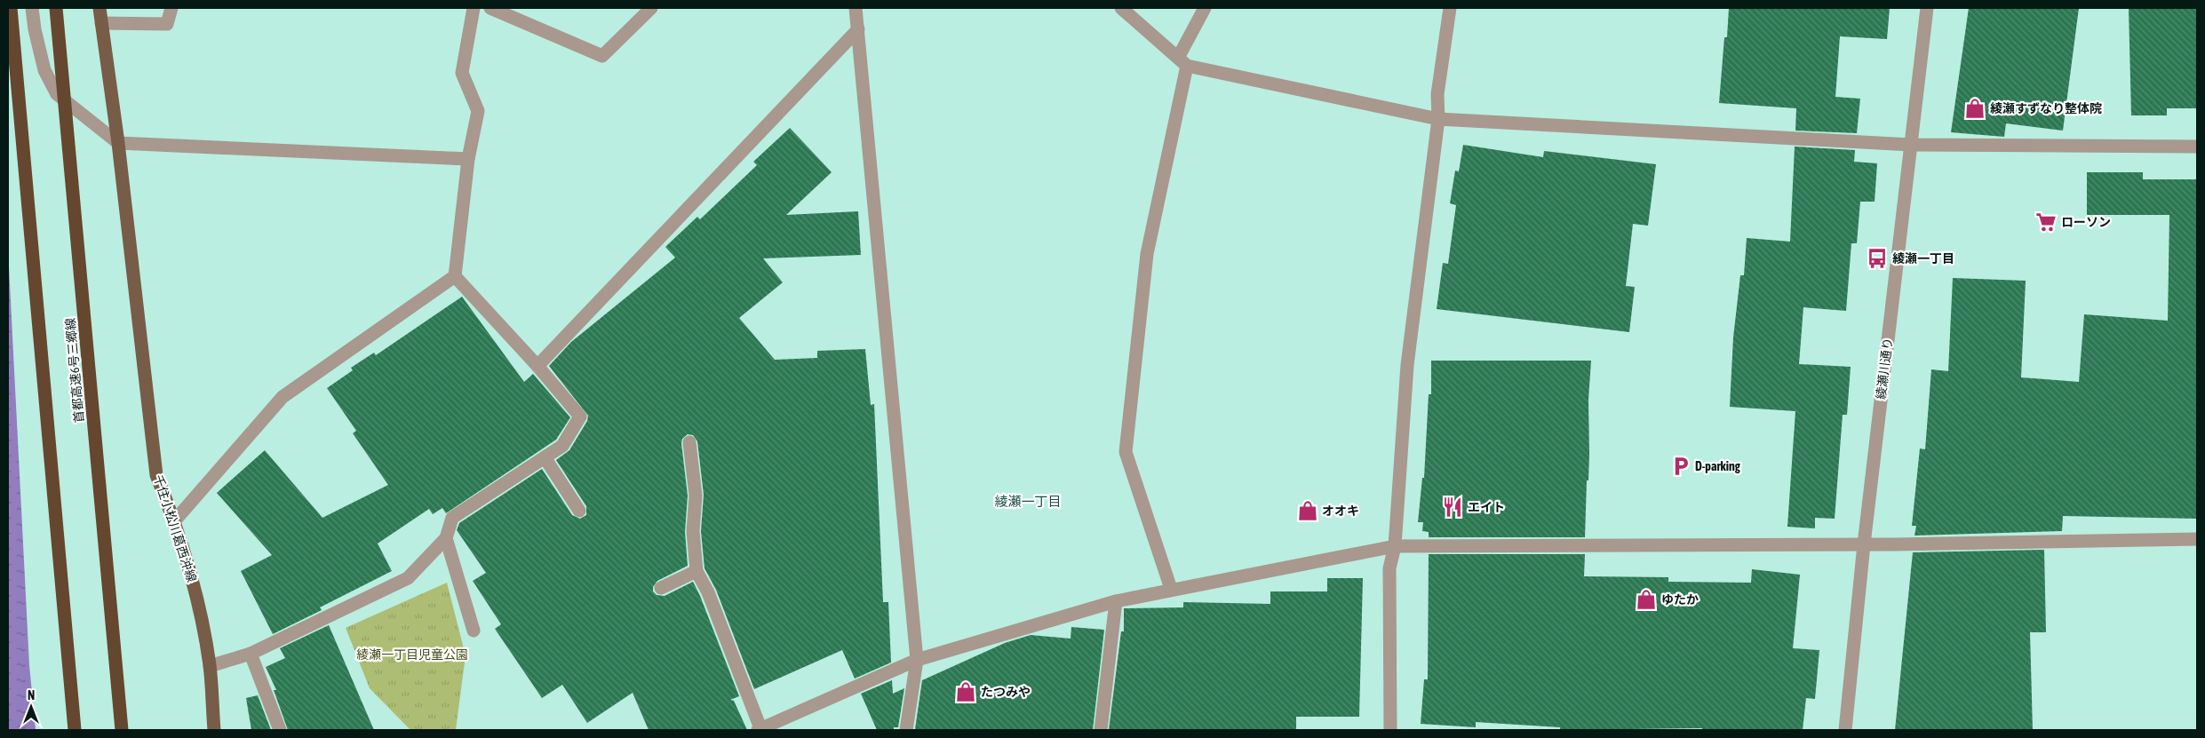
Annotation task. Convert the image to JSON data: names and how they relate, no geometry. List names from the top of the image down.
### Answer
{
  "streets": {
    "highway": ["首都高速6号三郷線"],
    "main road": ["千住小松川葛西沖線"],
    "street": ["綾瀬川通り"]
  },
  "districts": ["綾瀬一丁目"],
  "parks": ["綾瀬一丁目児童公園"],
  "places": {
    "shop": [
      "綾瀬すずなり整体院",
      "オオキ",
      "ゆたか",
      "たつみや"
    ],
    "supermarket": ["ローソン"],
    "bus stop": ["綾瀬一丁目"],
    "parking": ["D-parking"],
    "restaurant": ["エイト"]
  },
  "north": "top"
}
